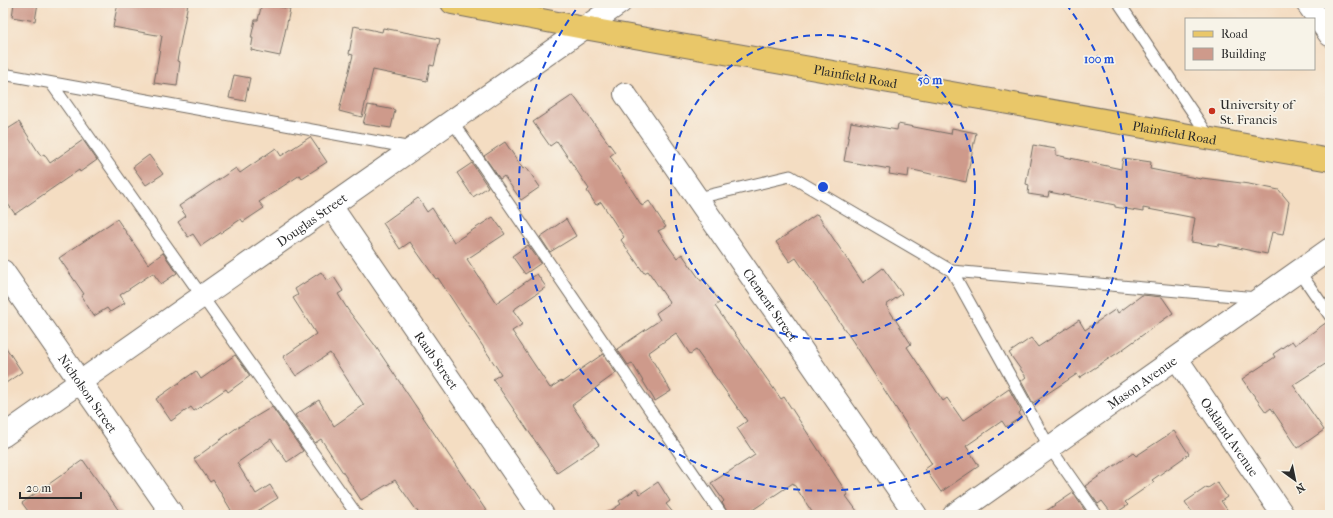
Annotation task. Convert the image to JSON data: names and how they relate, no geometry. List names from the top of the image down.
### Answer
{
  "streets": {
    "main road": ["Plainfield Road"],
    "street": [
      "Douglas Street",
      "Clement Street",
      "Raub Street",
      "Mason Avenue",
      "Nicholson Street",
      "Oakland Avenue"
    ]
  },
  "crossings": [
    ["Plainfield Road", "Douglas Street"],
    ["Douglas Street", "Raub Street"],
    ["Douglas Street", "Nicholson Street"],
    ["Mason Avenue", "Oakland Avenue"]
  ],
  "places": ["University of St. Francis"],
  "legend": ["Road", "Building"],
  "scale_bar": "20 m",
  "north": "bottom right",
  "rings": ["100 m", "50 m"]
}
